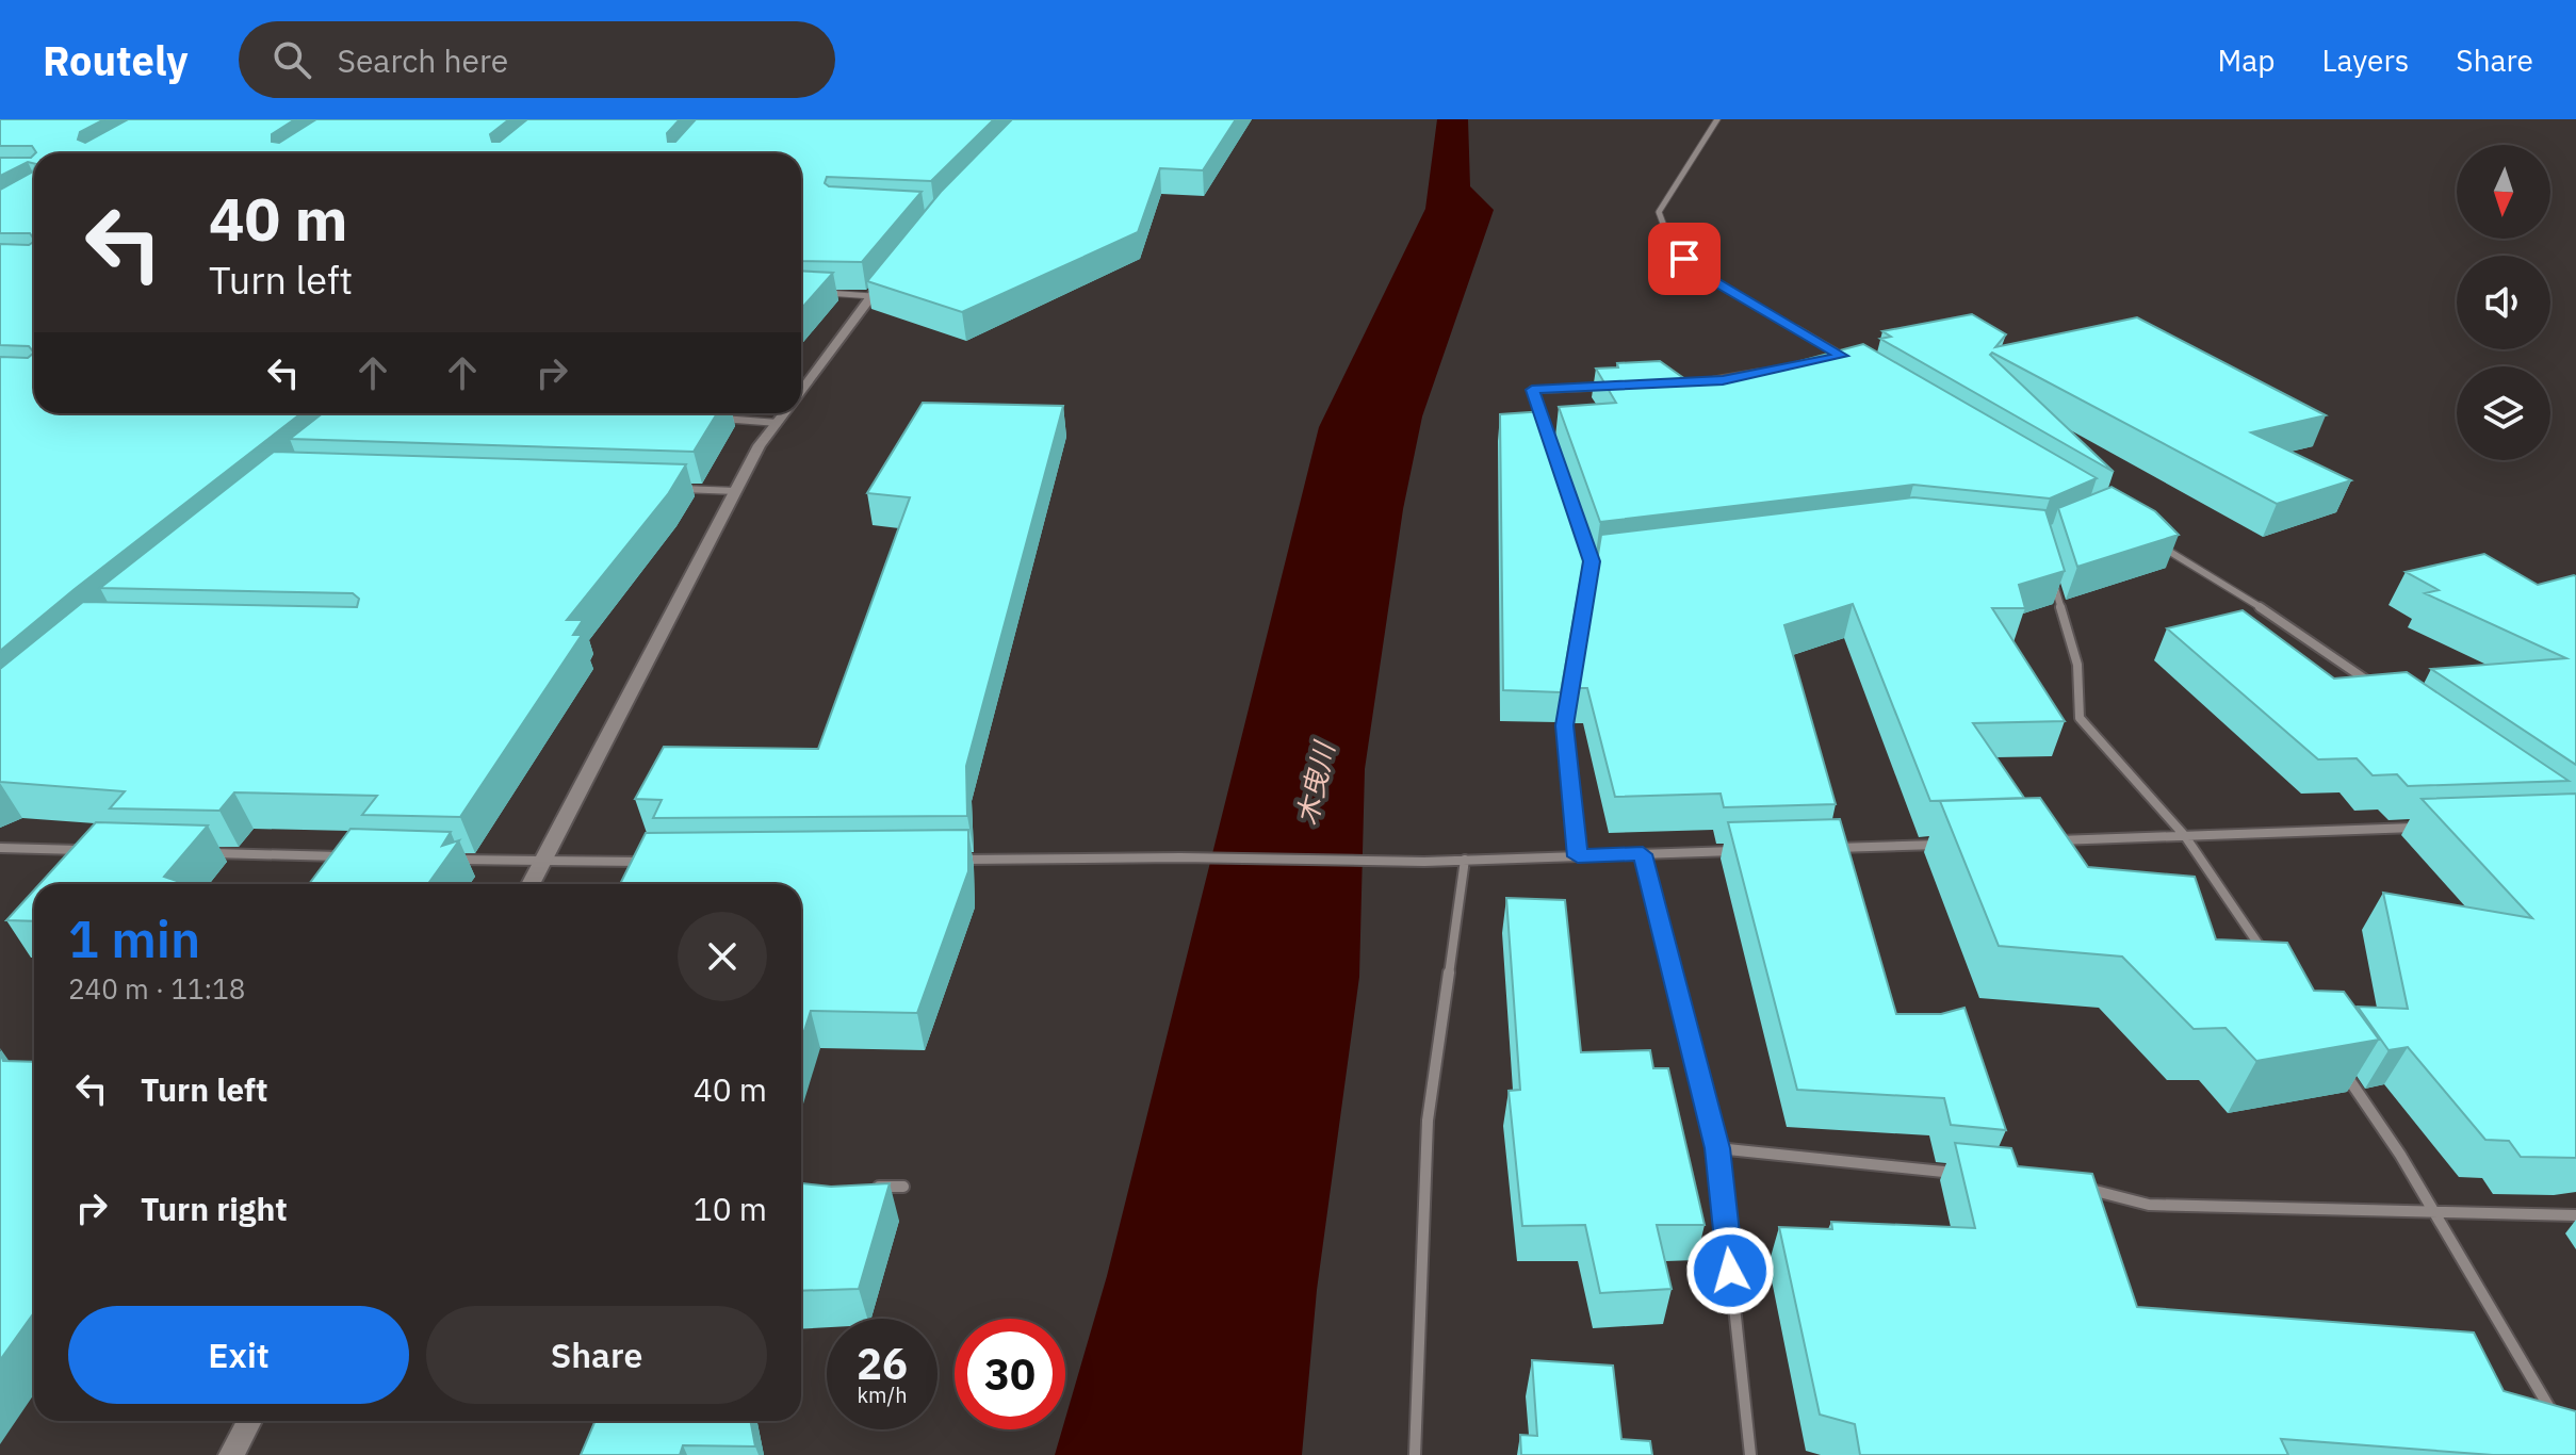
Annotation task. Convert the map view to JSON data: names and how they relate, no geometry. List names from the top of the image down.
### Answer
{
  "water": ["木曳川"],
  "north": "bottom",
  "page": {
    "header": "Routely",
    "search": "Search here",
    "nav": ["Map", "Layers", "Share"],
    "turn": ["40 m", "Turn left"],
    "heading": ["1 min", "240 m · 11:18"],
    "list": [
      {
        "name": "Turn left",
        "value": "40 m"
      },
      {
        "name": "Turn right",
        "value": "10 m"
      }
    ],
    "buttons": ["Exit", "Share"],
    "speed": "26 km/h",
    "limit": "30"
  }
}
